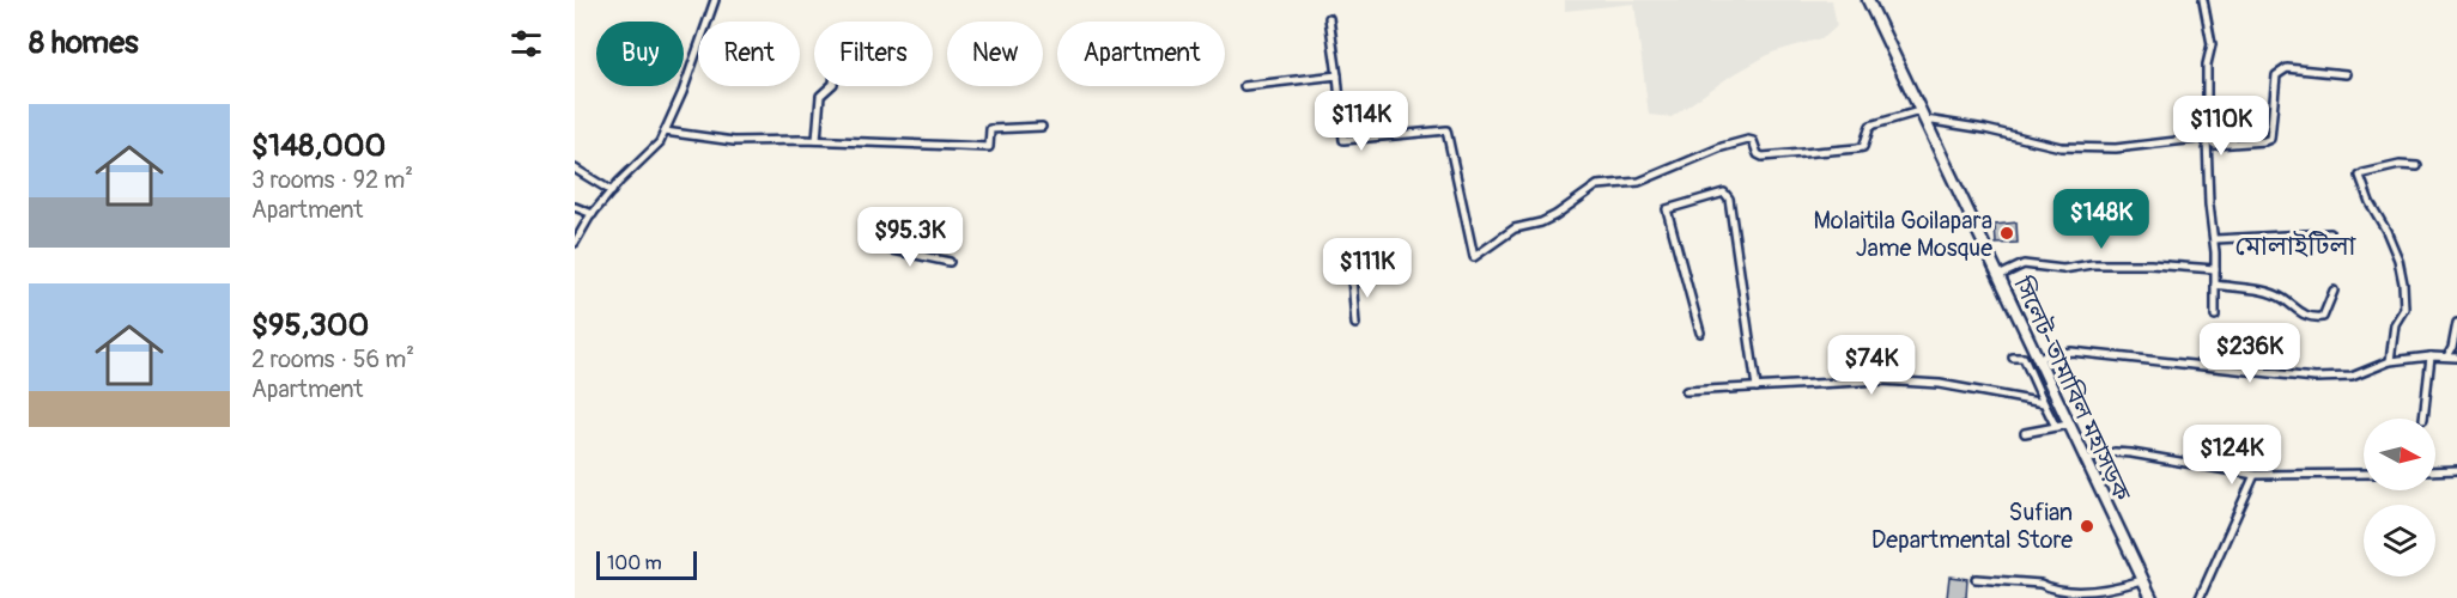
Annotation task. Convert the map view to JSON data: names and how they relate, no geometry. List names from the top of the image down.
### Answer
{
  "streets": {
    "highway": ["সিলেট-তামাবিল মহাসড়ক"]
  },
  "districts": ["মোলাইটিলা"],
  "places": ["Molaitila Goilapara Jame Mosque", "Sufian Departmental Store"],
  "scale_bar": "100 m",
  "north": "right",
  "page": {
    "heading": "8 homes",
    "chip": [
      "Buy",
      "Rent",
      "Filters",
      "New",
      "Apartment"
    ],
    "list": [
      {
        "name": "$148,000",
        "note": "3 rooms · 92 m² · Apartment"
      },
      {
        "name": "$95,300",
        "note": "2 rooms · 56 m² · Apartment"
      }
    ],
    "price": [
      "$114K",
      "$110K",
      "$148K",
      "$95.3K",
      "$111K",
      "$236K",
      "$74K",
      "$124K"
    ],
    "scale": "100 m"
  }
}
